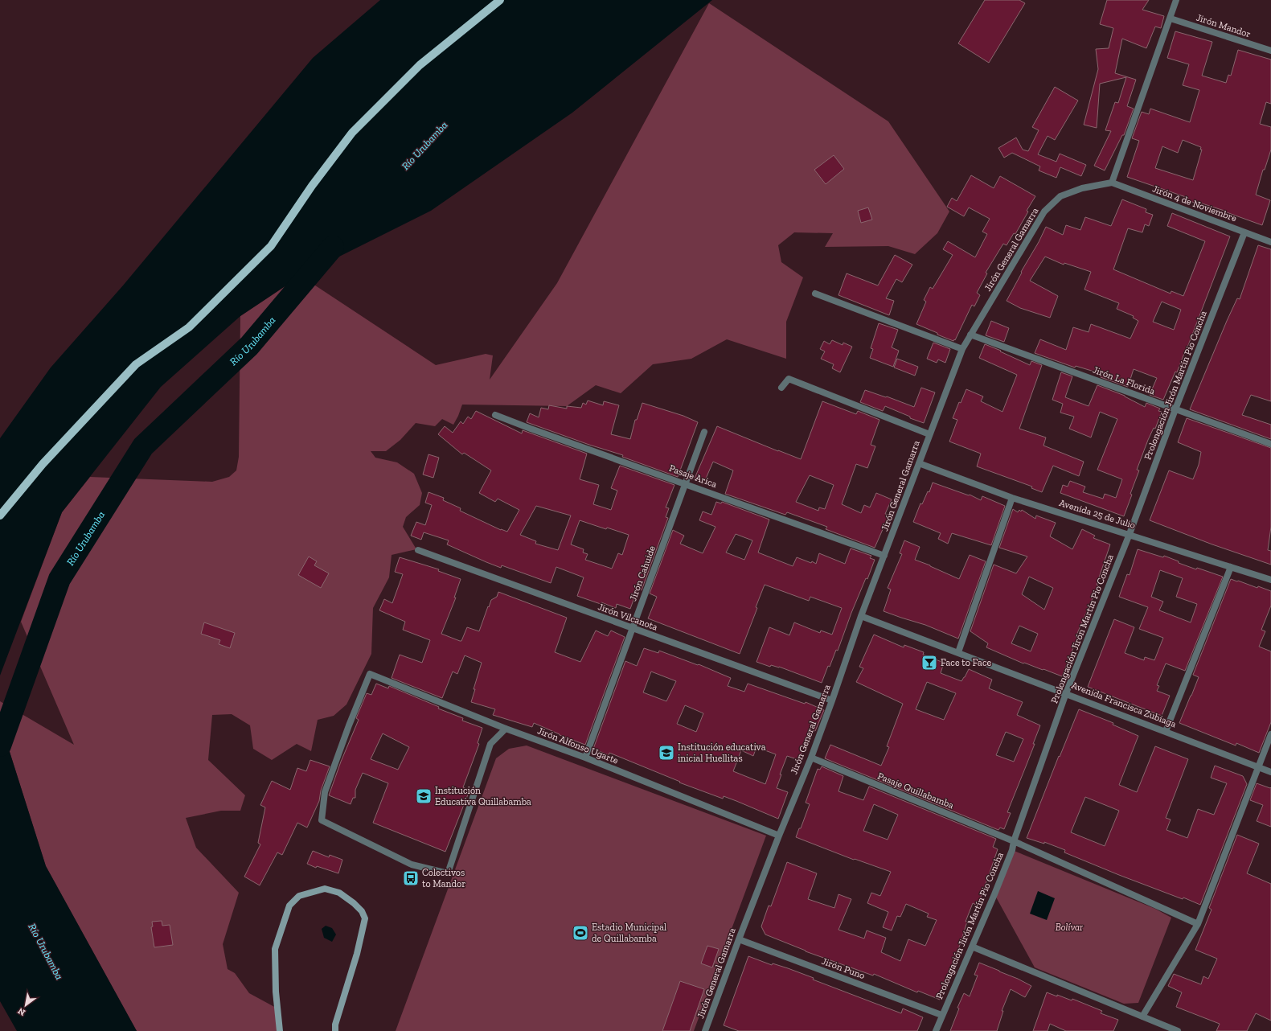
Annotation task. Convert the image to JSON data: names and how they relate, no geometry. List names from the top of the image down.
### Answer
{
  "streets": {
    "street": [
      "Jirón Mandor",
      "Jirón 4 de Noviembre",
      "Jirón General Gamarra",
      "Jirón La Florida",
      "Prolongación Jirón Martín Pio Concha",
      "Pasaje Arica",
      "Avenida 25 de Julio",
      "Jirón Cahuide",
      "Jirón Vilcanota",
      "Avenida Francisca Zubiaga",
      "Jirón Alfonso Ugarte",
      "Pasaje Quillabamba",
      "Jirón Puno"
    ]
  },
  "crossings": [
    ["Jirón 4 de Noviembre", "Jirón General Gamarra"],
    ["Jirón 4 de Noviembre", "Prolongación Jirón Martín Pio Concha"],
    ["Jirón General Gamarra", "Jirón La Florida"],
    ["Jirón General Gamarra", "Pasaje Arica"],
    ["Jirón General Gamarra", "Avenida 25 de Julio"],
    ["Jirón General Gamarra", "Jirón Vilcanota"],
    ["Jirón General Gamarra", "Avenida Francisca Zubiaga"],
    ["Jirón General Gamarra", "Jirón Alfonso Ugarte"],
    ["Jirón General Gamarra", "Pasaje Quillabamba"],
    ["Jirón General Gamarra", "Jirón Puno"],
    ["Jirón La Florida", "Prolongación Jirón Martín Pio Concha"],
    ["Prolongación Jirón Martín Pio Concha", "Avenida 25 de Julio"],
    ["Prolongación Jirón Martín Pio Concha", "Avenida Francisca Zubiaga"],
    ["Prolongación Jirón Martín Pio Concha", "Pasaje Quillabamba"],
    ["Prolongación Jirón Martín Pio Concha", "Jirón Puno"],
    ["Pasaje Arica", "Jirón Cahuide"],
    ["Jirón Cahuide", "Jirón Vilcanota"],
    ["Jirón Cahuide", "Jirón Alfonso Ugarte"]
  ],
  "water": ["Río Urubamba"],
  "parks": ["Bolívar"],
  "places": {
    "bar": ["Face to Face"],
    "school or university": ["Institución educativa inicial Huellitas", "Institución Educativa Quillabamba"],
    "bus stop": ["Colectivos to Mandor"],
    "sports": ["Estadio Municipal de Quillabamba"]
  },
  "north": "bottom left"
}
